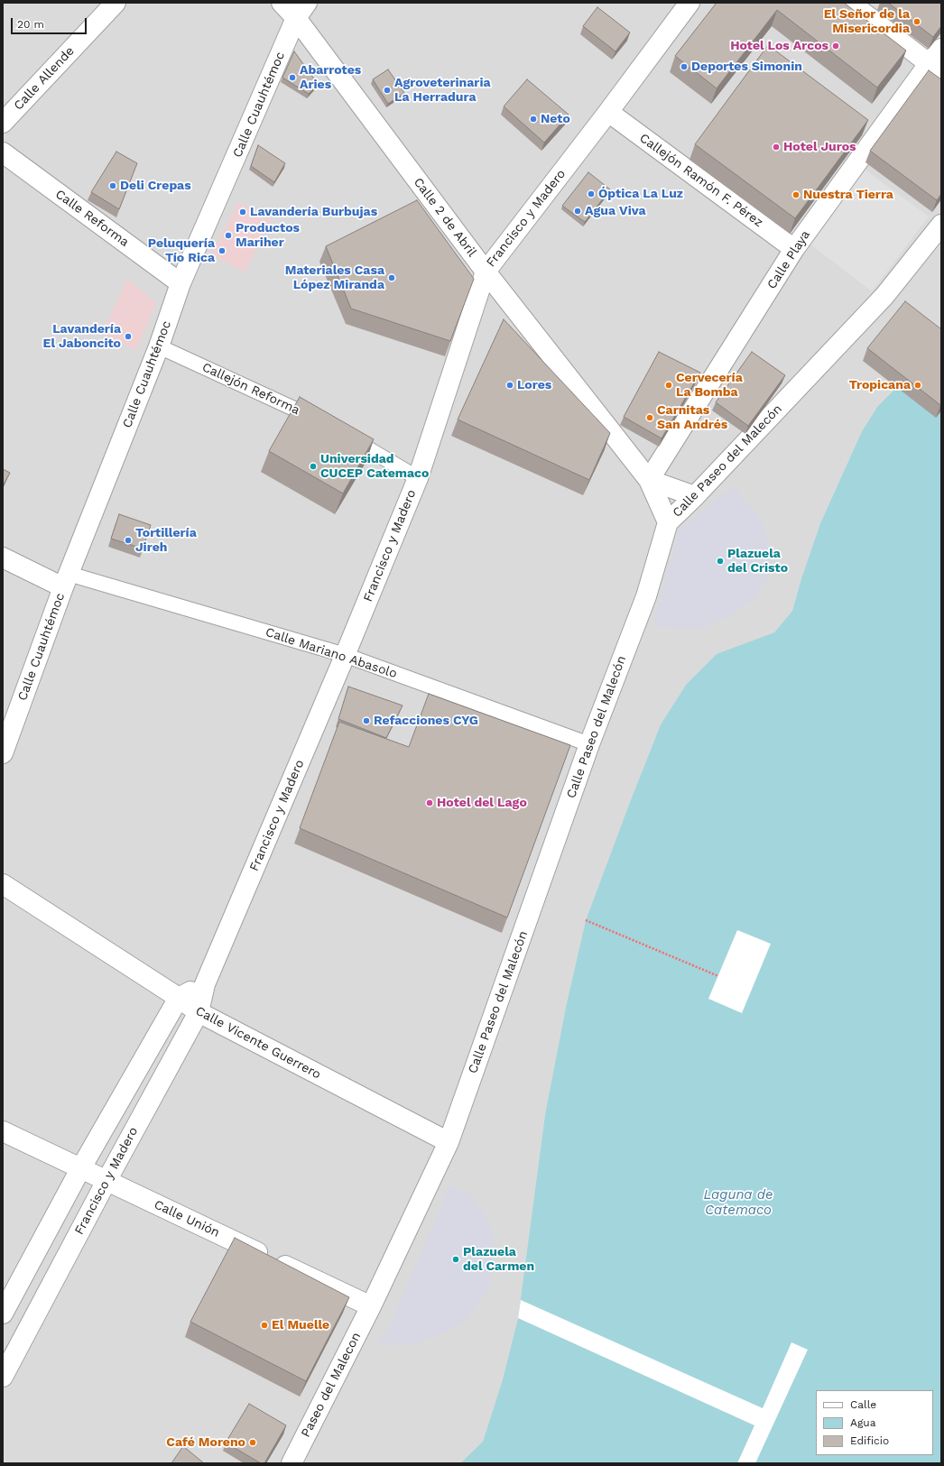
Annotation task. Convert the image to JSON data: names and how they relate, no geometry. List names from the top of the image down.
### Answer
{
  "streets": {
    "street": [
      "Calle Allende",
      "Calle Cuauhtémoc",
      "Callejón Ramón F. Pérez",
      "Calle 2 de Abril",
      "Calle Reforma",
      "Francisco y Madero",
      "Calle Playa",
      "Calle Paseo del Malecón",
      "Calle Mariano Abasolo",
      "Calle Vicente Guerrero",
      "Calle Unión",
      "Paseo del Malecon"
    ],
    "lane": ["Callejón Reforma"]
  },
  "crossings": [
    ["Calle Cuauhtémoc", "Calle 2 de Abril"],
    ["Calle Cuauhtémoc", "Calle Reforma"],
    ["Calle Cuauhtémoc", "Callejón Reforma"],
    ["Calle Cuauhtémoc", "Calle Mariano Abasolo"],
    ["Callejón Ramón F. Pérez", "Francisco y Madero"],
    ["Callejón Ramón F. Pérez", "Calle Playa"],
    ["Calle 2 de Abril", "Francisco y Madero"],
    ["Calle 2 de Abril", "Calle Playa"],
    ["Calle 2 de Abril", "Calle Paseo del Malecón"],
    ["Francisco y Madero", "Calle Mariano Abasolo"],
    ["Francisco y Madero", "Calle Vicente Guerrero"],
    ["Francisco y Madero", "Calle Unión"],
    ["Calle Paseo del Malecón", "Calle Mariano Abasolo"],
    ["Calle Paseo del Malecón", "Calle Vicente Guerrero"],
    ["Calle Paseo del Malecón", "Calle Unión"],
    ["Calle Paseo del Malecón", "Paseo del Malecon"],
    ["Calle Unión", "Paseo del Malecon"]
  ],
  "water": ["Laguna de Catemaco"],
  "places": [
    "El Señor de la Misericordia",
    "Hotel Los Arcos",
    "Deportes Simonin",
    "Abarrotes Aries",
    "Agroveterinaria La Herradura",
    "Neto",
    "Hotel Juros",
    "Deli Crepas",
    "Óptica La Luz",
    "Nuestra Tierra",
    "Agua Viva",
    "Lavandería Burbujas",
    "Productos Mariher",
    "Peluquería Tío Rica",
    "Materiales Casa López Miranda",
    "Lavandería El Jaboncito",
    "Lores",
    "Cervecería La Bomba",
    "Tropicana",
    "Carnitas San Andrés",
    "Universidad CUCEP Catemaco",
    "Tortillería Jireh",
    "Plazuela del Cristo",
    "Refacciones CYG",
    "Hotel del Lago",
    "Plazuela del Carmen",
    "El Muelle",
    "Café Moreno"
  ],
  "legend": ["Calle", "Agua", "Edificio"],
  "scale_bar": "20 m"
}
